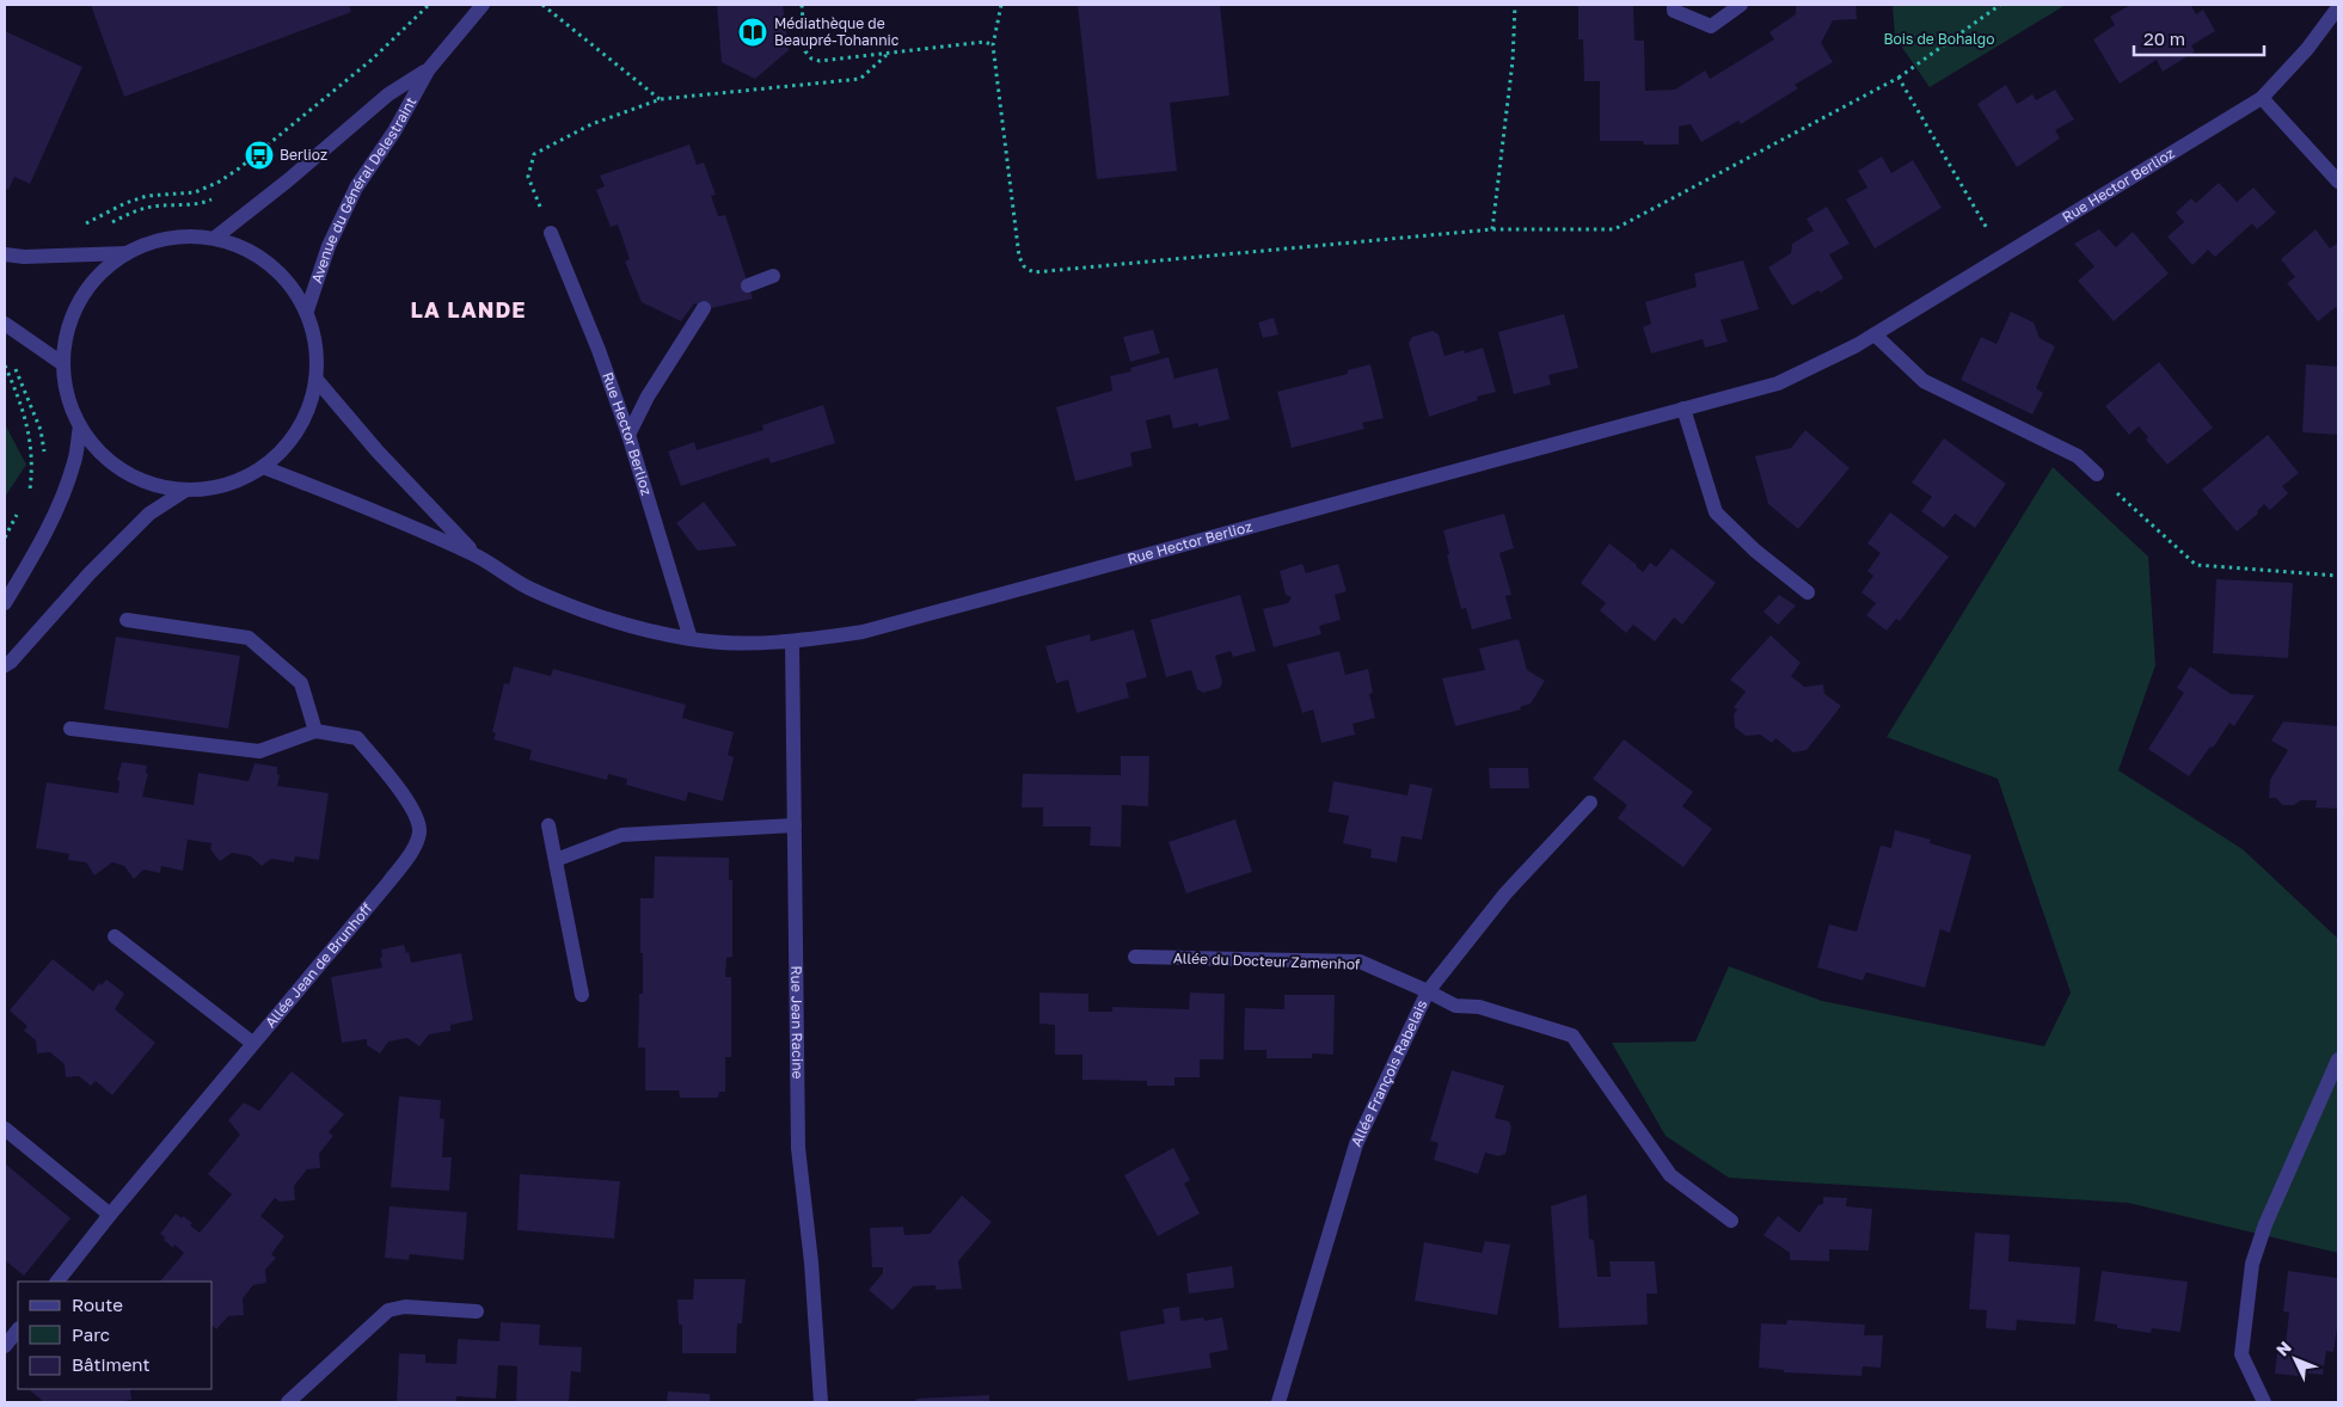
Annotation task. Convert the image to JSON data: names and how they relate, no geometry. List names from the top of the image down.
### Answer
{
  "streets": {
    "street": [
      "Rue Hector Berlioz",
      "Avenue du Général Delestraint",
      "Allée du Docteur Zamenhof",
      "Allée Jean de Brunhoff",
      "Rue Jean Racine",
      "Allée François Rabelais"
    ]
  },
  "crossings": [
    ["Rue Hector Berlioz", "Rue Jean Racine"],
    ["Allée du Docteur Zamenhof", "Allée François Rabelais"]
  ],
  "districts": ["LA LANDE"],
  "parks": ["Bois de Bohalgo"],
  "places": {
    "library": ["Médiathèque de Beaupré-Tohannic"],
    "bus stop": ["Berlioz"]
  },
  "legend": ["Route", "Parc", "Bâtiment"],
  "scale_bar": "20 m",
  "north": "top left"
}
